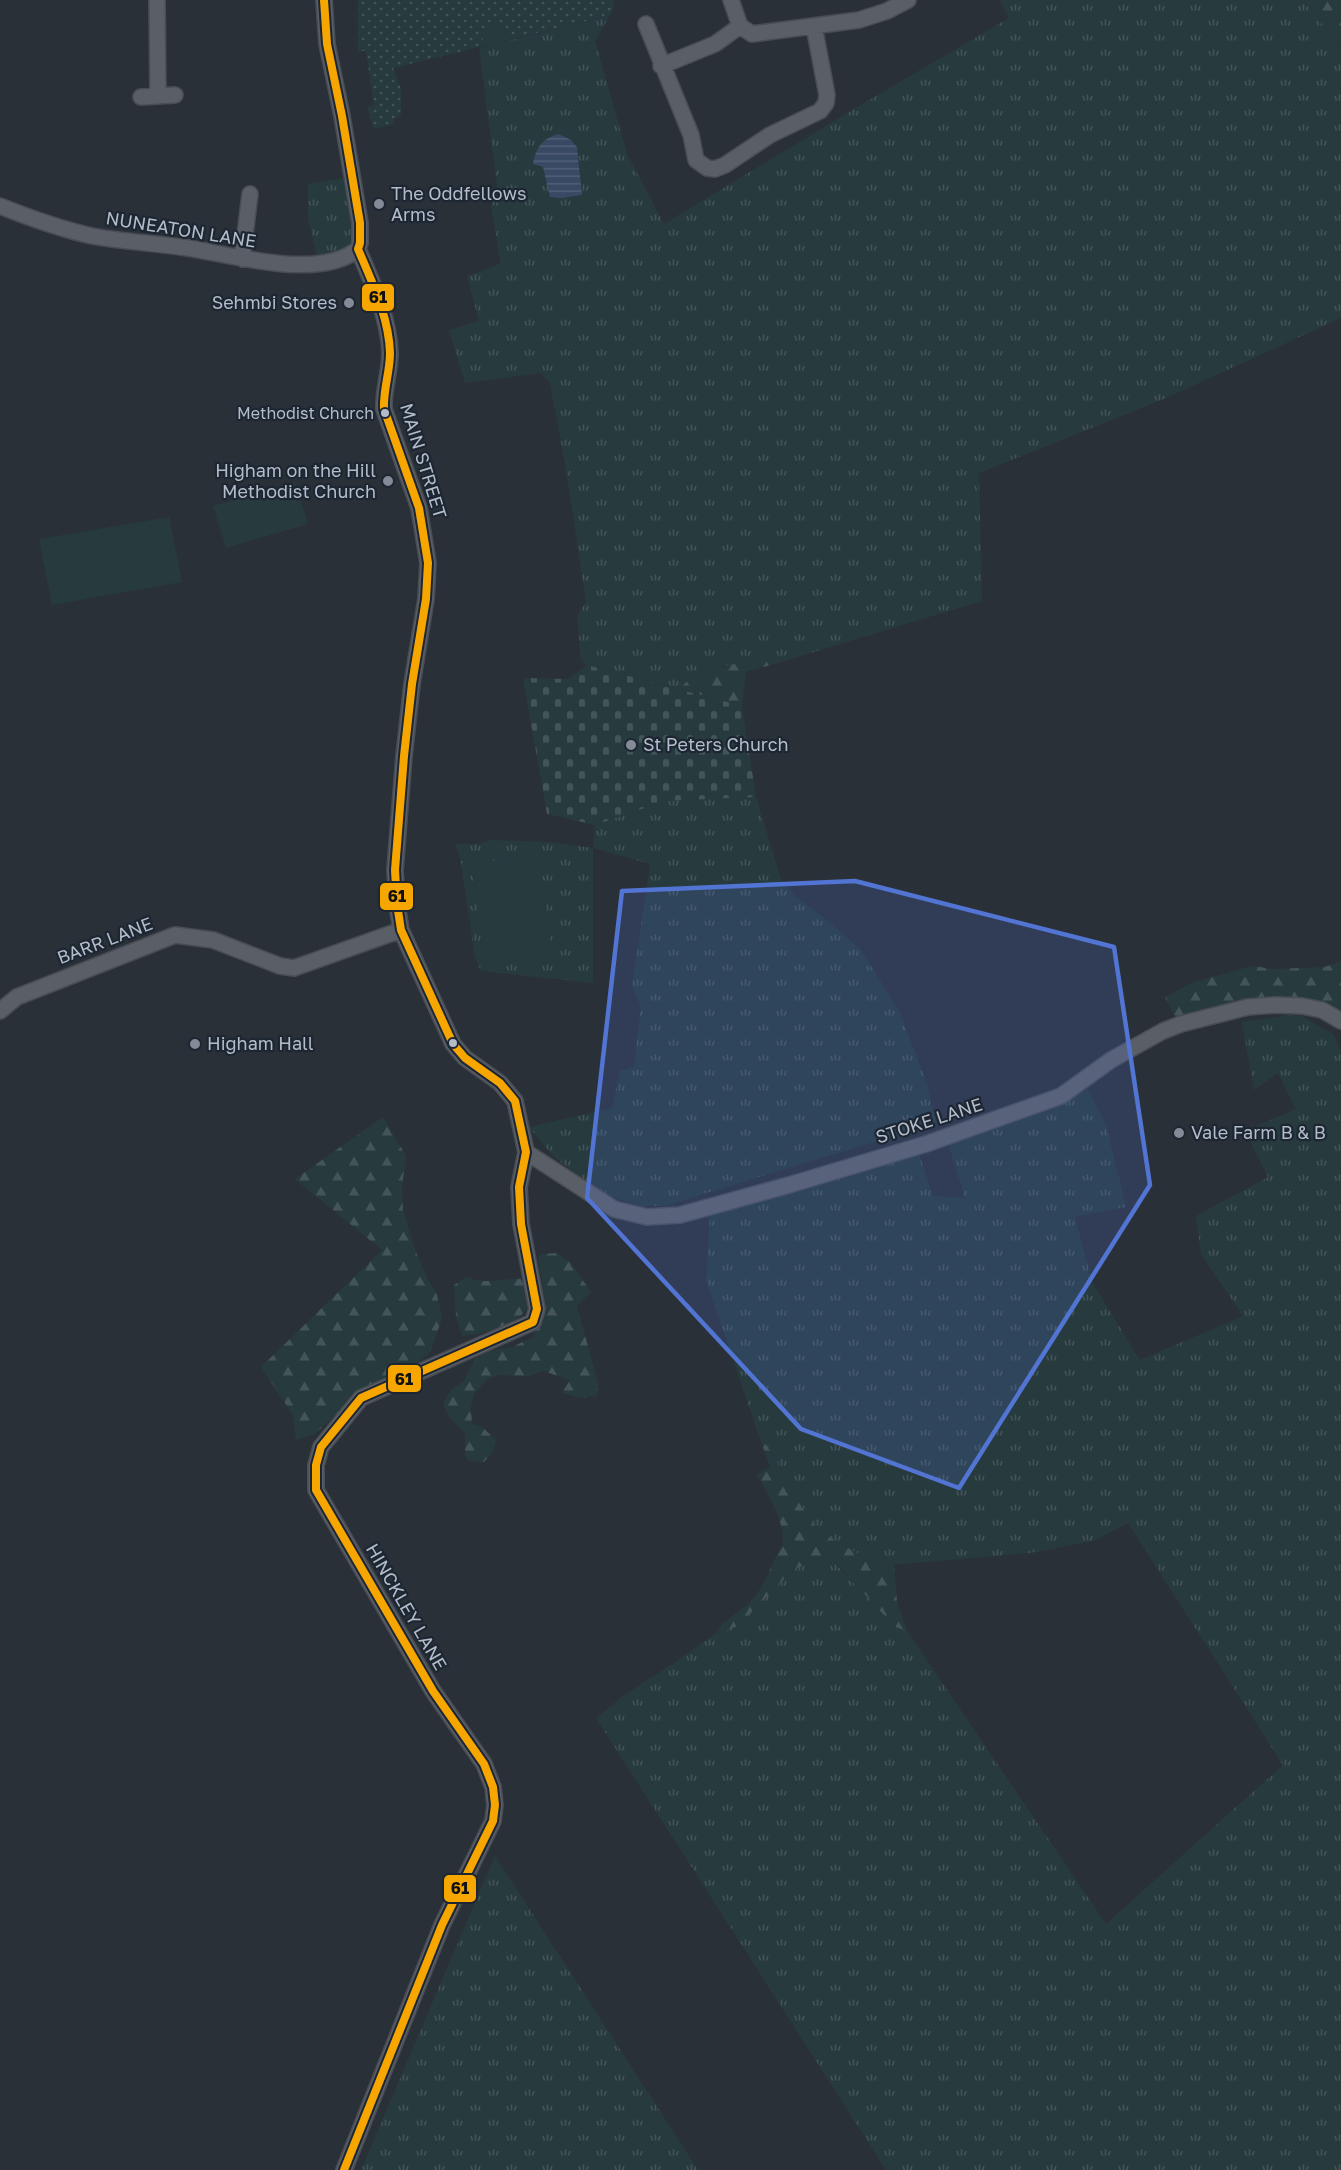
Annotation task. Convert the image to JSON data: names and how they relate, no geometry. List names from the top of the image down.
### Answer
{
  "streets": {
    "street": [
      "NUNEATON LANE",
      "MAIN STREET",
      "BARR LANE",
      "STOKE LANE",
      "HINCKLEY LANE"
    ]
  },
  "crossings": [
    ["NUNEATON LANE", "MAIN STREET"],
    ["MAIN STREET", "BARR LANE"],
    ["MAIN STREET", "STOKE LANE"],
    ["MAIN STREET", "HINCKLEY LANE"],
    ["STOKE LANE", "HINCKLEY LANE"]
  ],
  "places": [
    "The Oddfellows Arms",
    "Sehmbi Stores",
    "Methodist Church",
    "Higham on the Hill Methodist Church",
    "St Peters Church",
    "Higham Hall",
    "Vale Farm B & B"
  ],
  "lines": ["transit line 61"]
}
